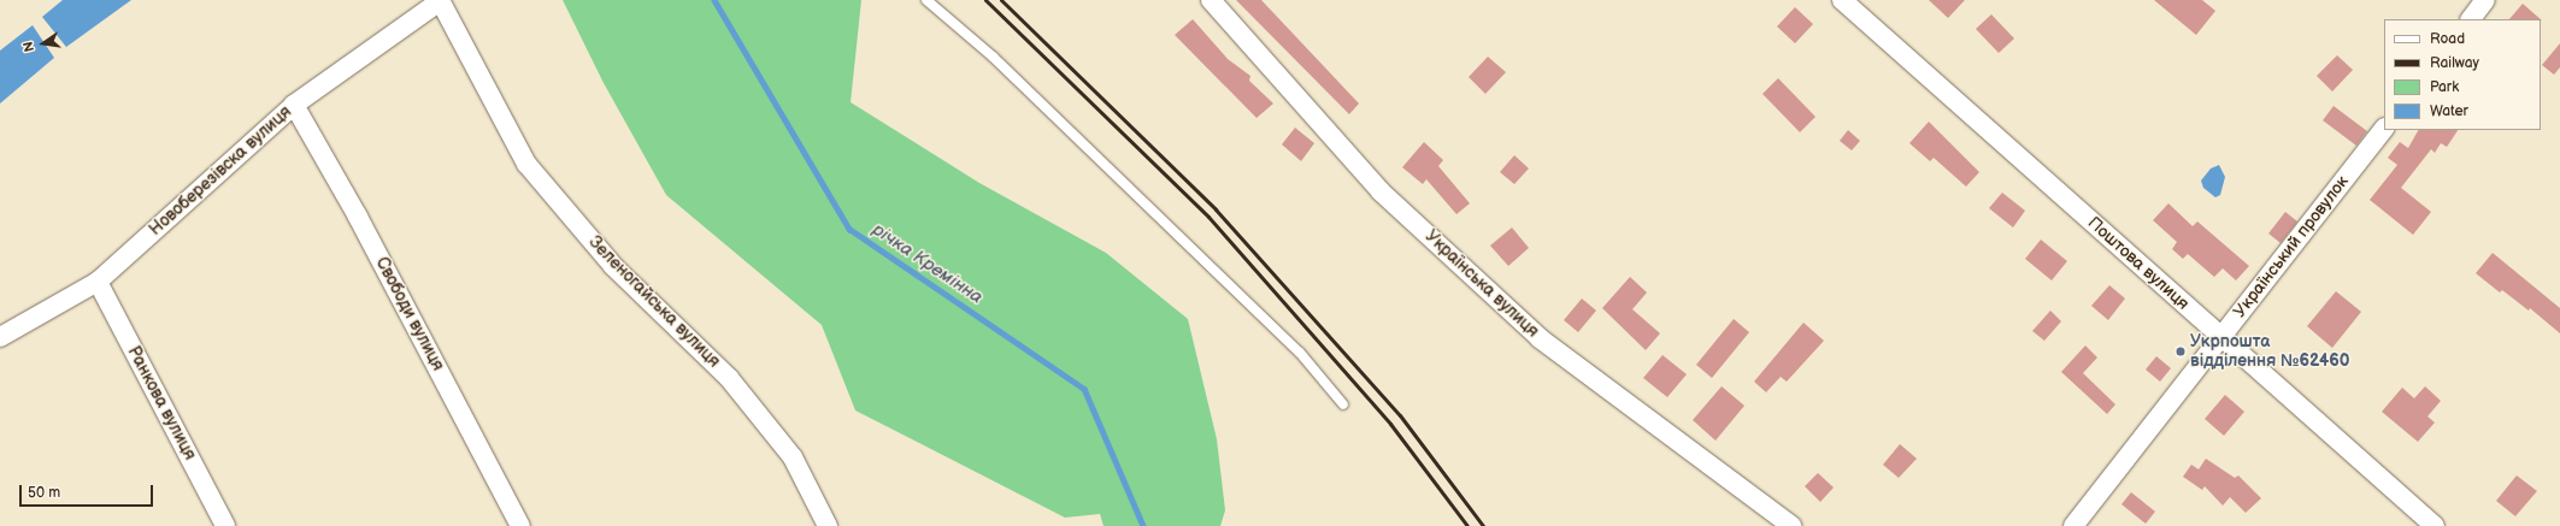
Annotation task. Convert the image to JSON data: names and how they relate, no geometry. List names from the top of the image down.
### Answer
{
  "streets": {
    "street": [
      "Новоберезівска вулиця",
      "Український провулок",
      "Поштова вулиця",
      "Українська вулиця",
      "Зеленогайська вулиця",
      "Свободи вулиця",
      "Ранкова вулиця"
    ]
  },
  "crossings": [
    ["Новоберезівска вулиця", "Зеленогайська вулиця"],
    ["Новоберезівска вулиця", "Свободи вулиця"],
    ["Новоберезівска вулиця", "Ранкова вулиця"],
    ["Український провулок", "Поштова вулиця"]
  ],
  "water": ["річка Кремінна"],
  "places": ["Укрпошта відділення №62460"],
  "legend": [
    "Road",
    "Railway",
    "Park",
    "Water"
  ],
  "scale_bar": "50 m",
  "north": "left"
}
